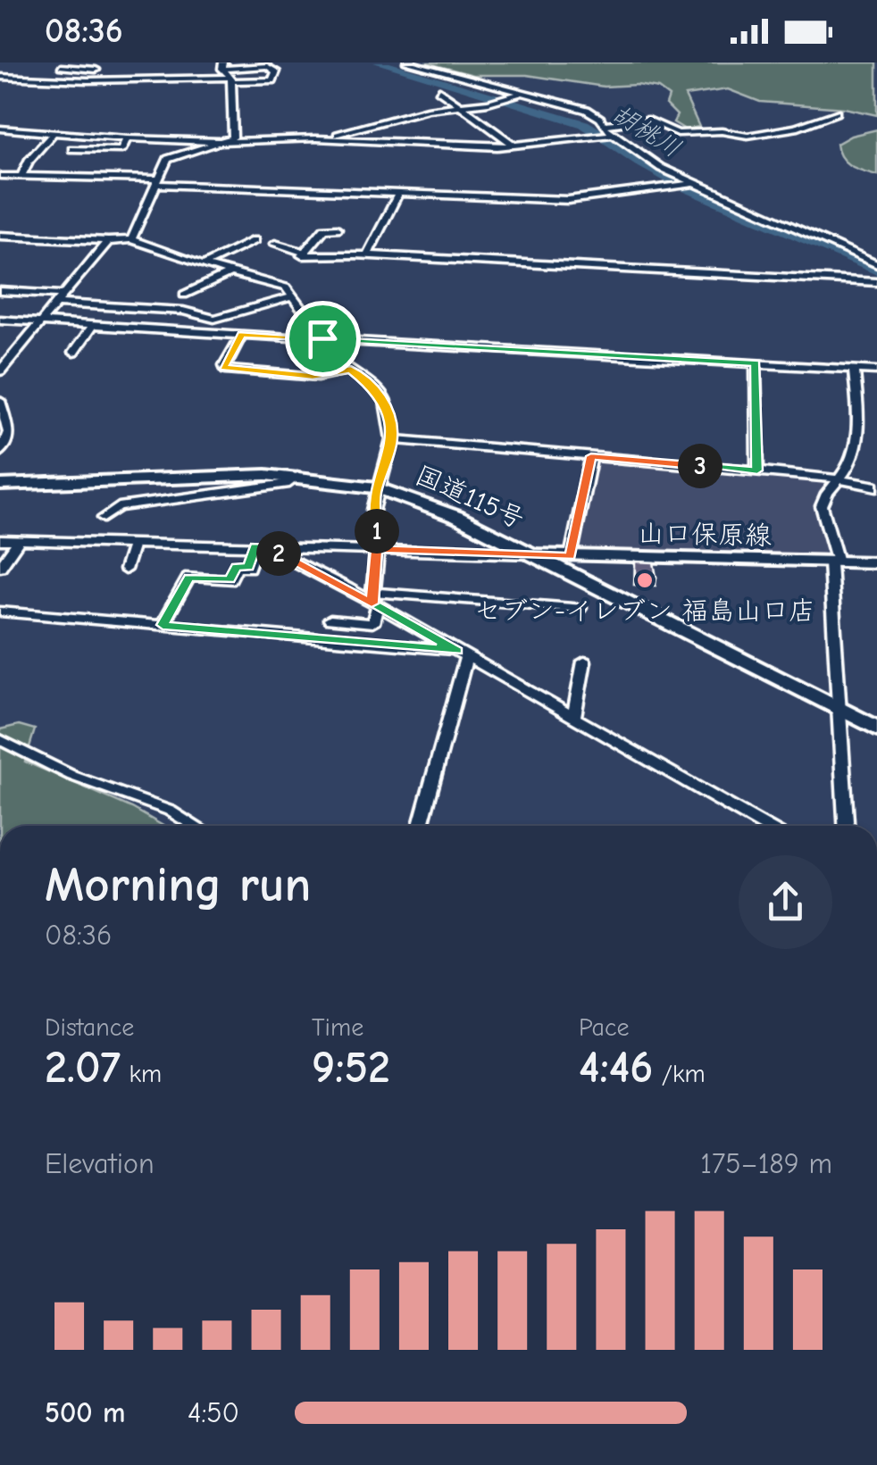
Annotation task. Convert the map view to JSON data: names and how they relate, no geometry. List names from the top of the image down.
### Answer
{
  "streets": {
    "highway": ["国道115号"],
    "main road": ["山口保原線"]
  },
  "crossings": [
    ["国道115号", "山口保原線"]
  ],
  "water": ["胡桃川"],
  "places": ["セブン-イレブン 福島山口店"],
  "page": {
    "status": "08:36",
    "pins": ["3", "1", "2"],
    "heading": ["Morning run", "08:36"],
    "stats": [
      ["Distance", "2.07 km"],
      ["Time", "9:52"],
      ["Pace", "4:46 /km"]
    ],
    "chart": ["Elevation", "175–189 m"],
    "list": [
      {
        "name": "500 m",
        "note": "4:50"
      }
    ]
  }
}
